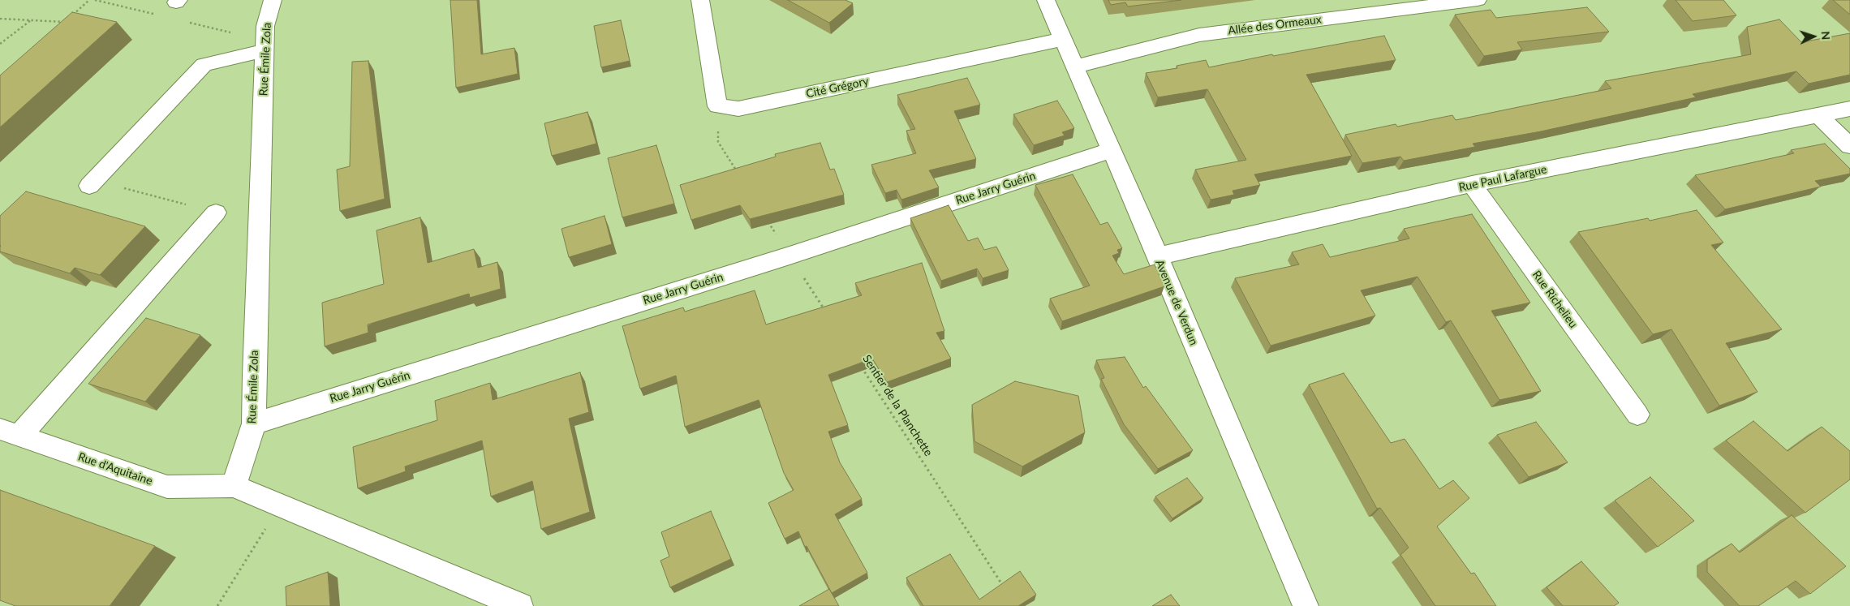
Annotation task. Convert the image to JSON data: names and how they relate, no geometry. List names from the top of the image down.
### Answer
{
  "streets": {
    "street": [
      "Allée des Ormeaux",
      "Rue Émile Zola",
      "Cité Grégory",
      "Rue Paul Lafargue",
      "Rue Jarry Guérin",
      "Rue Richelieu",
      "Avenue de Verdun",
      "Rue d'Aquitaine"
    ],
    "path": ["Sentier de la Planchette"]
  },
  "crossings": [
    ["Allée des Ormeaux", "Avenue de Verdun"],
    ["Rue Émile Zola", "Rue Jarry Guérin"],
    ["Rue Émile Zola", "Rue d'Aquitaine"],
    ["Cité Grégory", "Avenue de Verdun"],
    ["Rue Paul Lafargue", "Rue Richelieu"],
    ["Rue Paul Lafargue", "Avenue de Verdun"],
    ["Rue Jarry Guérin", "Avenue de Verdun"]
  ],
  "north": "right"
}
